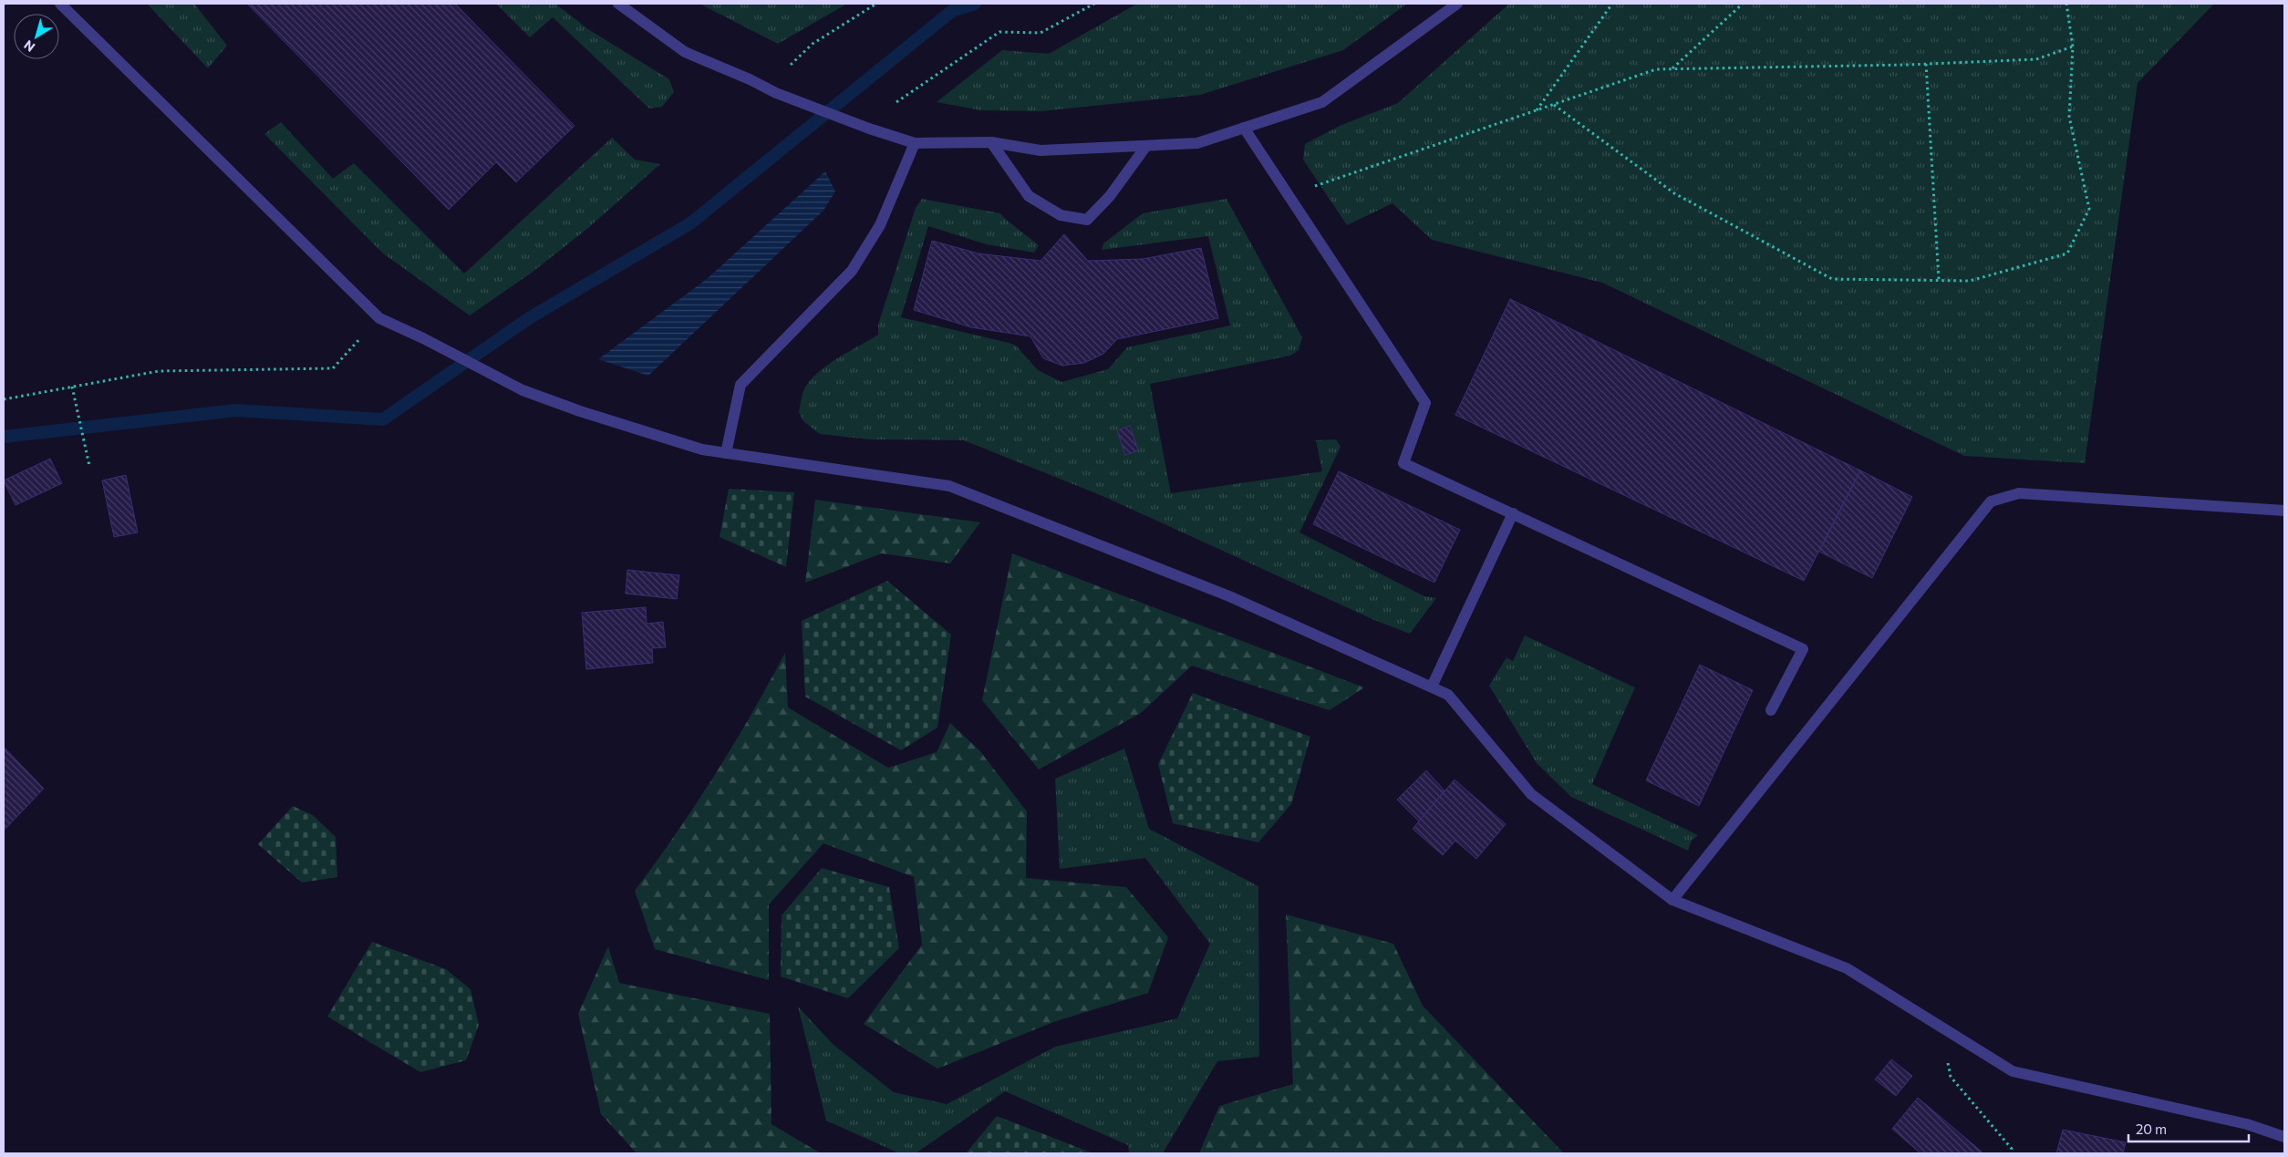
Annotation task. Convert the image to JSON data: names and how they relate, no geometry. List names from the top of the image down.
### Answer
{
  "scale_bar": "20 m",
  "north": "bottom left"
}
